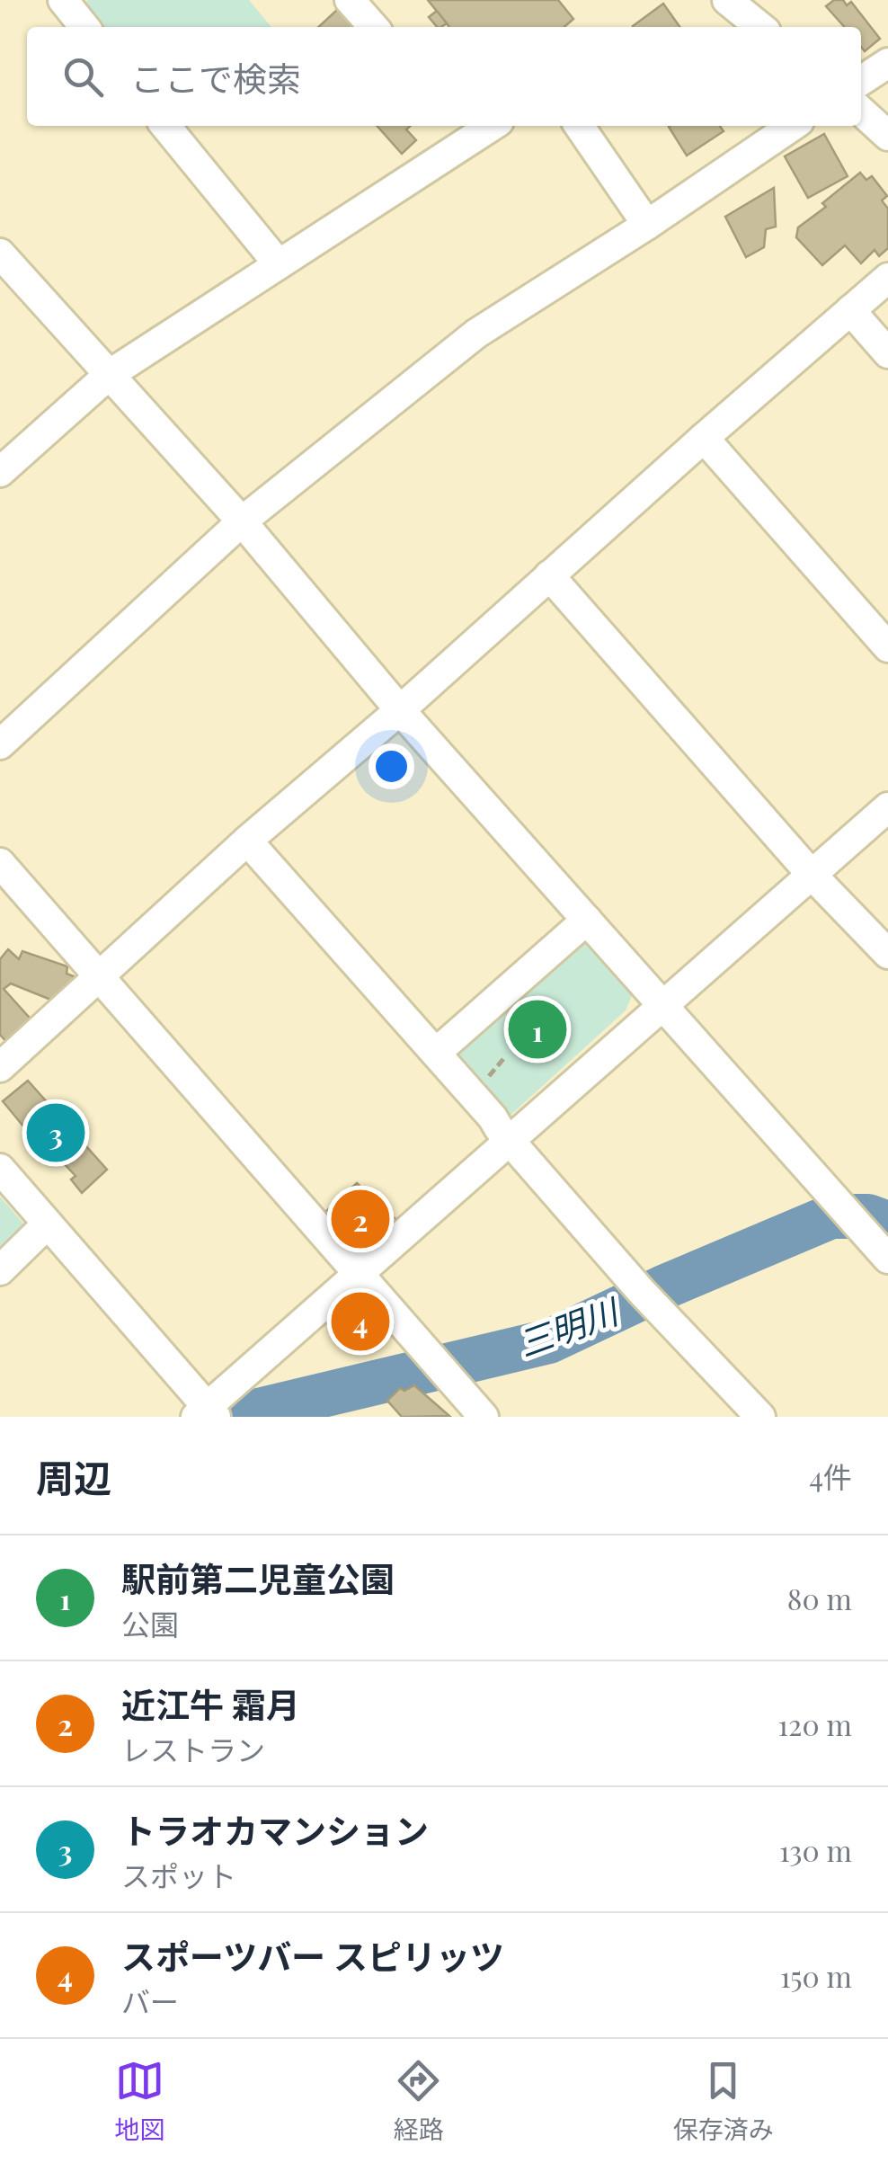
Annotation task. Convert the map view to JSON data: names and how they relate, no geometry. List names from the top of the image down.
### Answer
{
  "water": ["三明川"],
  "page": {
    "search": "ここで検索",
    "pins": [
      "1",
      "3",
      "2",
      "4"
    ],
    "heading": ["周辺", "4件"],
    "list": [
      {
        "mark": "1",
        "name": "駅前第二児童公園",
        "note": "公園",
        "value": "80 m"
      },
      {
        "mark": "2",
        "name": "近江牛 霜月",
        "note": "レストラン",
        "value": "120 m"
      },
      {
        "mark": "3",
        "name": "トラオカマンション",
        "note": "スポット",
        "value": "130 m"
      },
      {
        "mark": "4",
        "name": "スポーツバー スピリッツ",
        "note": "バー",
        "value": "150 m"
      }
    ],
    "nav": ["地図", "経路", "保存済み"]
  }
}
